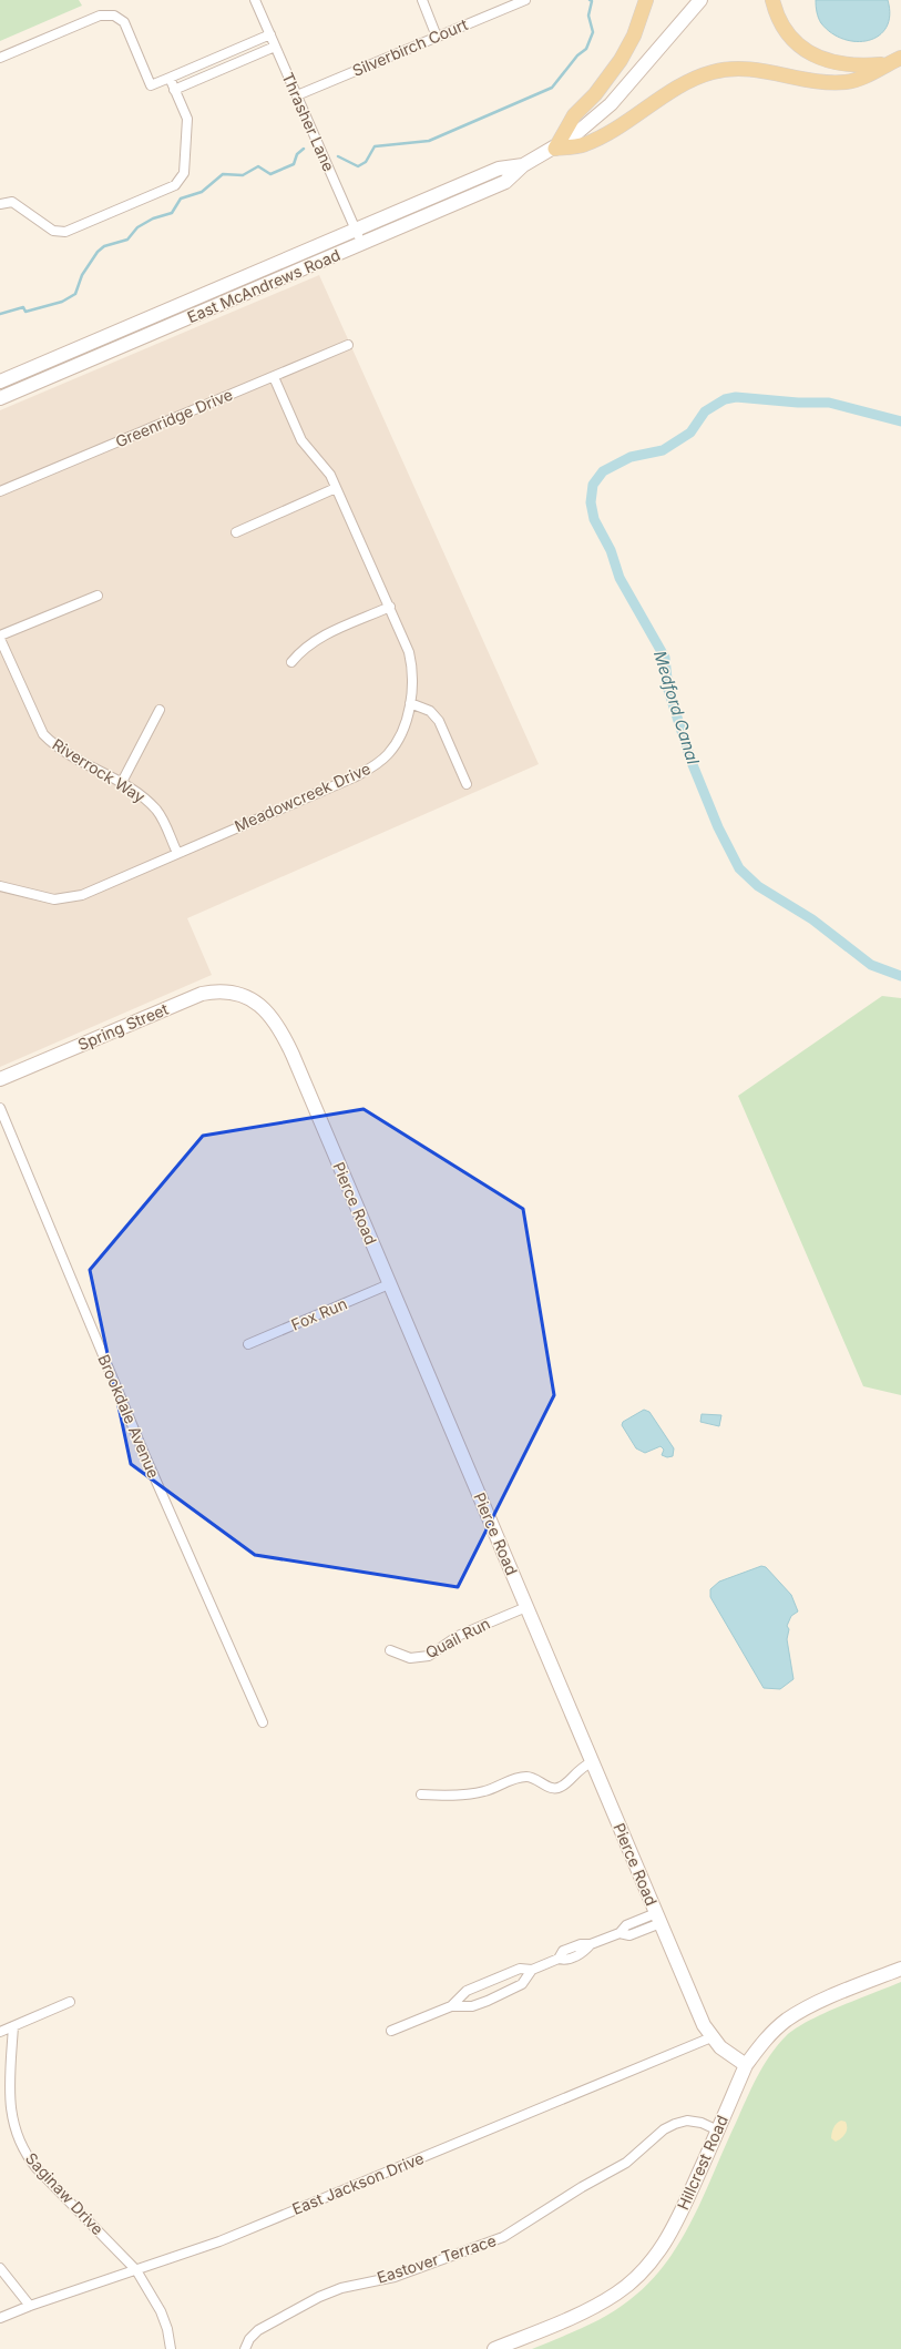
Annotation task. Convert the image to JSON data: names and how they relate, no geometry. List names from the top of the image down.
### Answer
{
  "streets": {
    "street": [
      "Silverbirch Court",
      "Thrasher Lane",
      "East McAndrews Road",
      "Greenridge Drive",
      "Riverrock Way",
      "Meadowcreek Drive",
      "Spring Street",
      "Pierce Road",
      "Fox Run",
      "Brookdale Avenue",
      "Quail Run",
      "Hillcrest Road",
      "East Jackson Drive",
      "Saginaw Drive",
      "Eastover Terrace"
    ]
  },
  "crossings": [
    ["Silverbirch Court", "Thrasher Lane"],
    ["Thrasher Lane", "East McAndrews Road"],
    ["Greenridge Drive", "Meadowcreek Drive"],
    ["Riverrock Way", "Meadowcreek Drive"],
    ["Spring Street", "Pierce Road"],
    ["Pierce Road", "Fox Run"],
    ["Pierce Road", "Quail Run"],
    ["Pierce Road", "Hillcrest Road"],
    ["Pierce Road", "East Jackson Drive"],
    ["Hillcrest Road", "Eastover Terrace"],
    ["East Jackson Drive", "Saginaw Drive"]
  ],
  "water": ["Medford Canal"]
}
